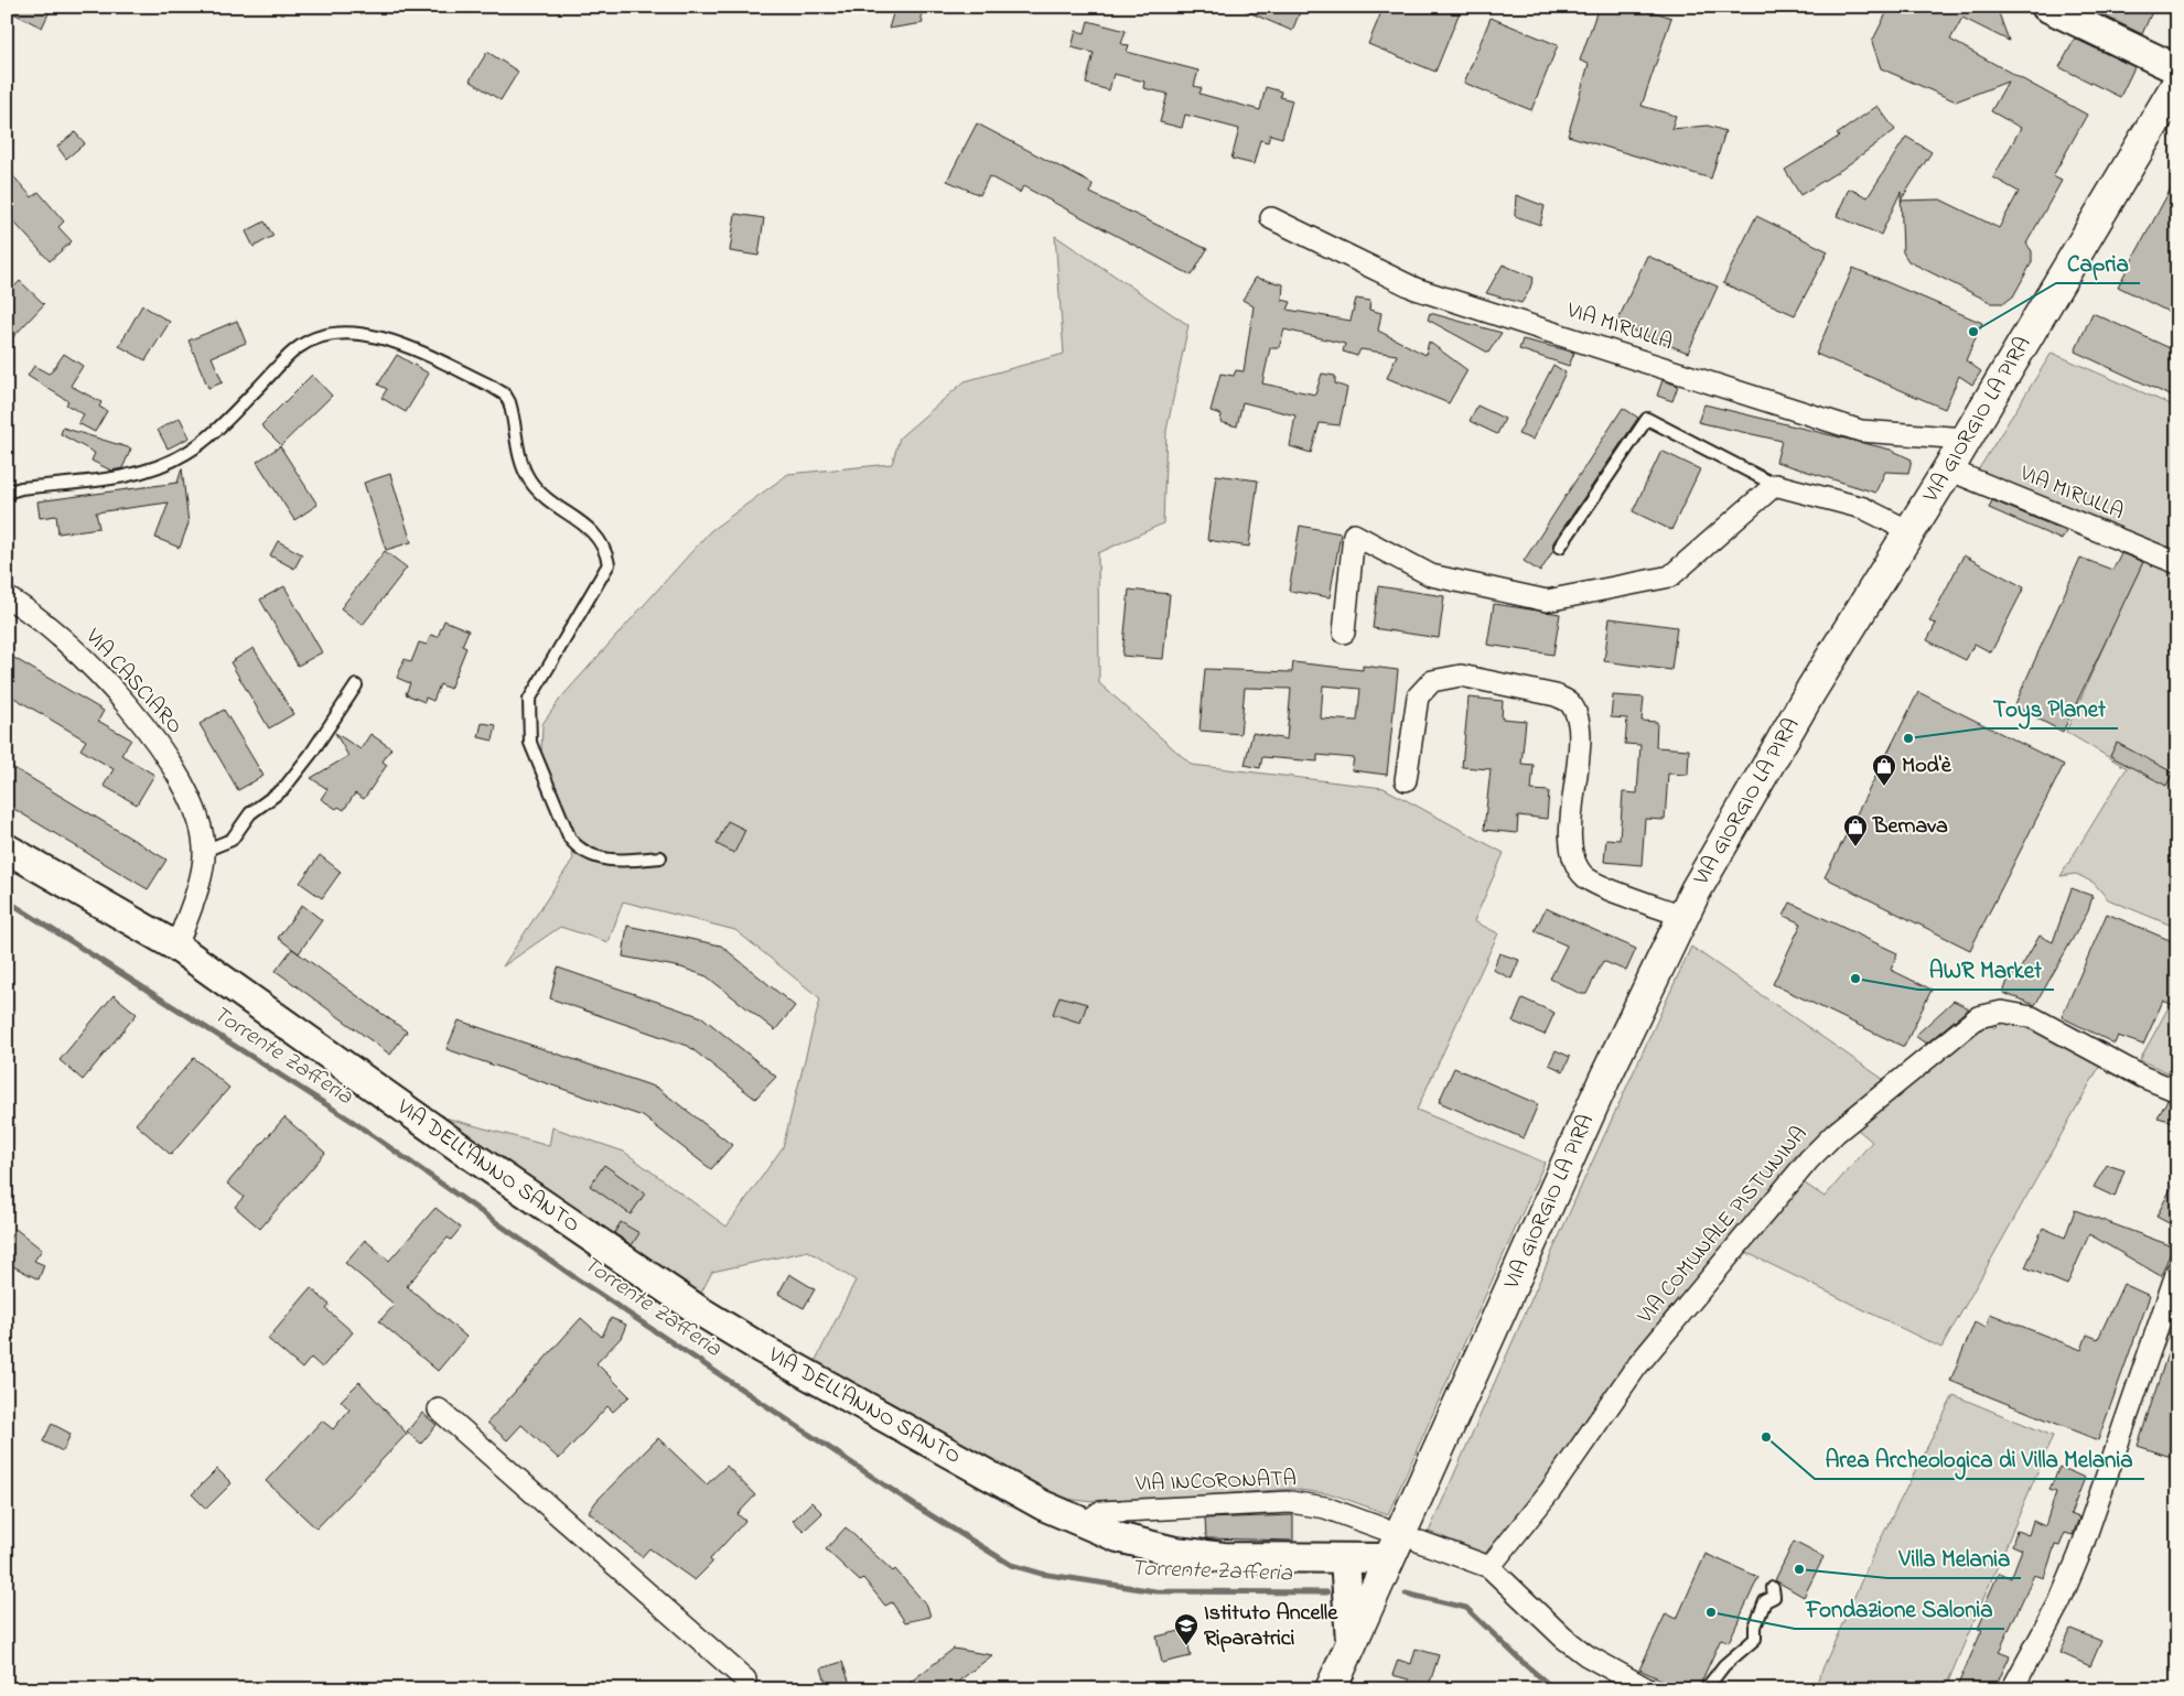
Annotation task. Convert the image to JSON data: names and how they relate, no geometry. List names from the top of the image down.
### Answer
{
  "streets": {
    "main road": ["VIA GIORGIO LA PIRA"],
    "street": [
      "VIA MIRULLA",
      "VIA CASCIARO",
      "VIA DELL'ANNO SANTO",
      "VIA COMUNALE PISTUNINA",
      "VIA INCORONATA"
    ]
  },
  "crossings": [
    ["VIA MIRULLA", "VIA GIORGIO LA PIRA"],
    ["VIA GIORGIO LA PIRA", "VIA DELL'ANNO SANTO"],
    ["VIA CASCIARO", "VIA DELL'ANNO SANTO"],
    ["VIA DELL'ANNO SANTO", "VIA INCORONATA"]
  ],
  "water": ["Torrente Zafferia"],
  "places": {
    "other": [
      "Capria",
      "Toys Planet",
      "AWR Market",
      "Area Archeologica di Villa Melania",
      "Villa Melania",
      "Fondazione Salonia"
    ],
    "shop": ["Mod'è", "Bernava"],
    "school or university": ["Istituto Ancelle Riparatrici"]
  }
}
